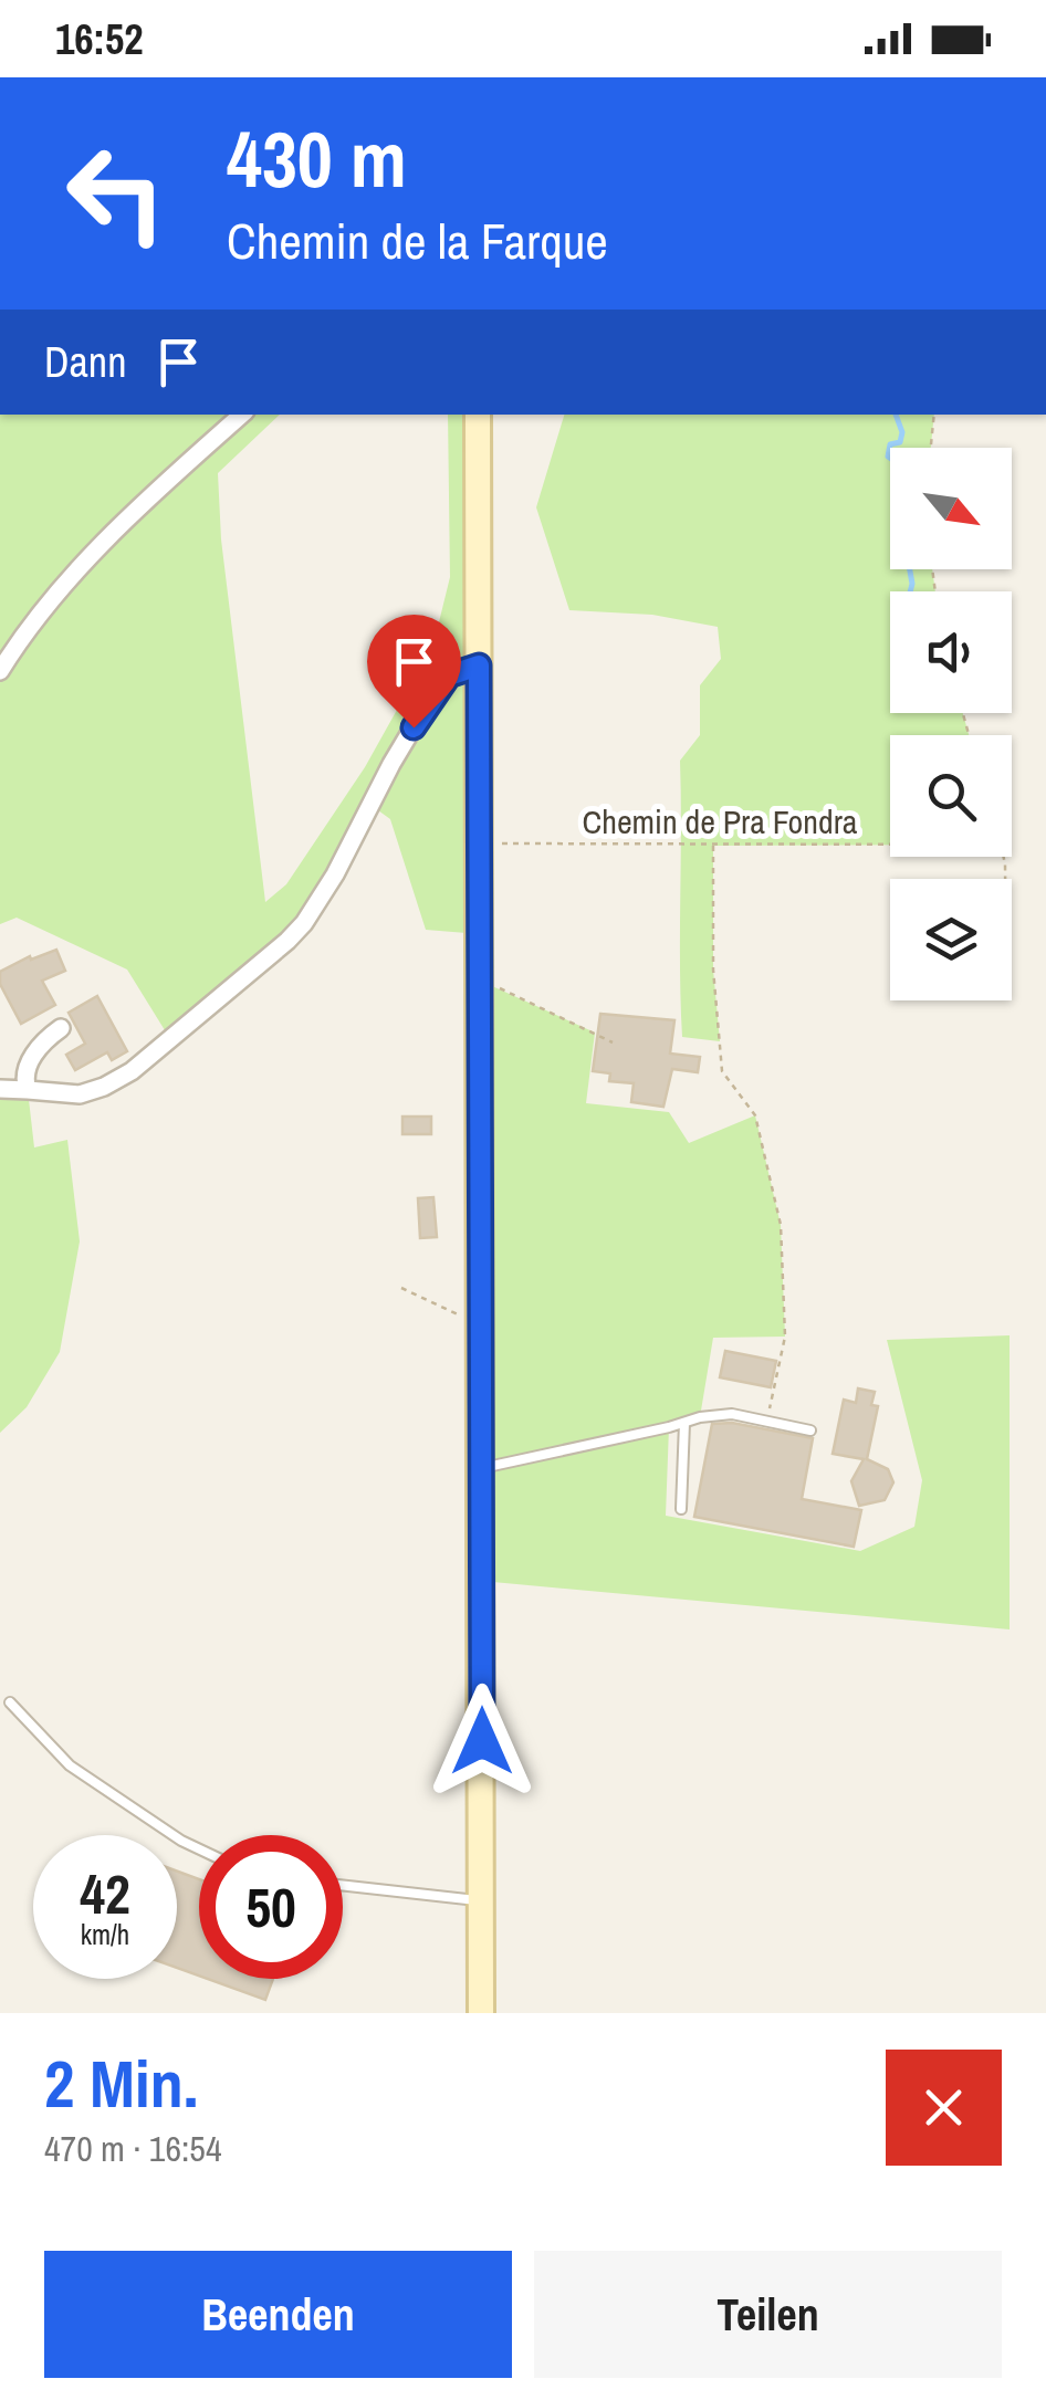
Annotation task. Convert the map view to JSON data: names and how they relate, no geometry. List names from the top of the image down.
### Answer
{
  "streets": {
    "path": ["Chemin de Pra Fondra"]
  },
  "north": "bottom right",
  "page": {
    "status": "16:52",
    "turn": ["430 m", "Chemin de la Farque"],
    "then": "Dann",
    "speed": "42 km/h",
    "limit": "50",
    "heading": ["2 Min.", "470 m · 16:54"],
    "buttons": ["Beenden", "Teilen"]
  }
}
